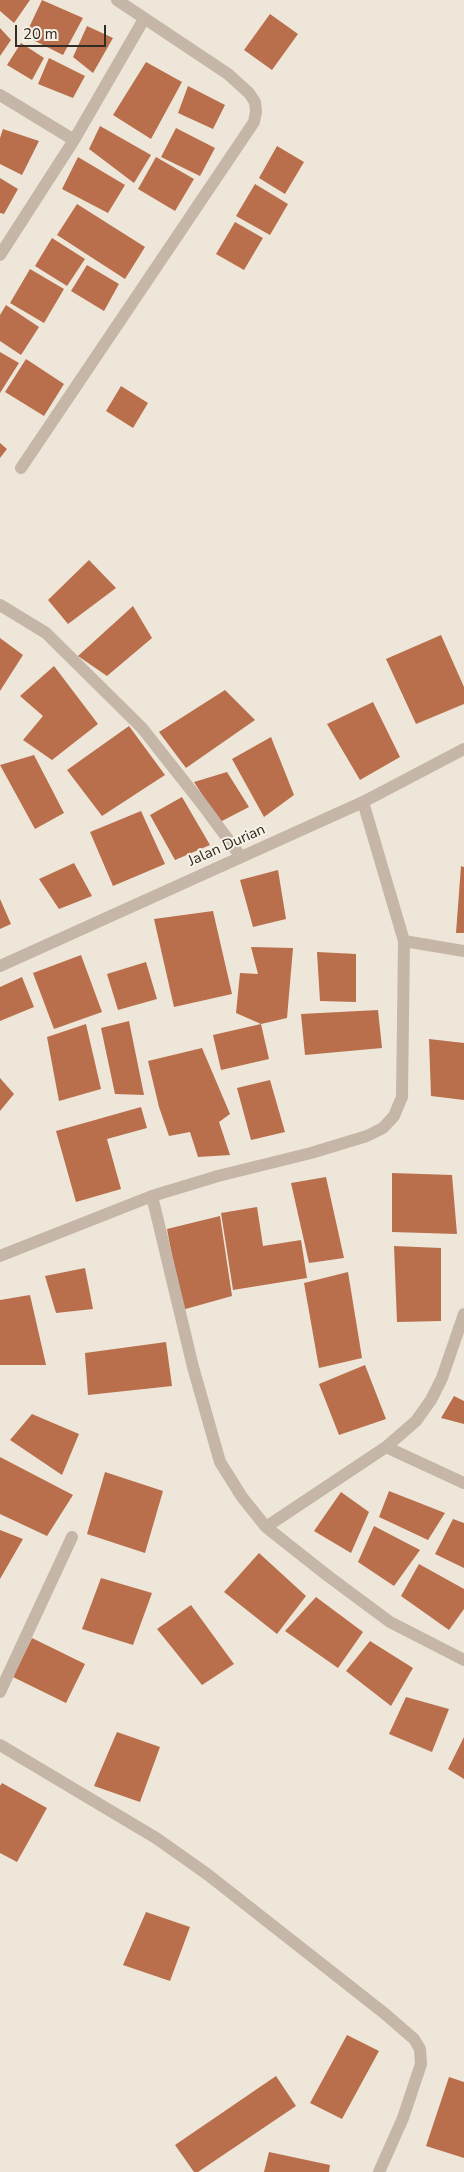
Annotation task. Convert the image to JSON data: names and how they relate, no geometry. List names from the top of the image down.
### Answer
{
  "streets": {
    "street": ["Jalan Durian"]
  },
  "scale_bar": "20 m"
}
